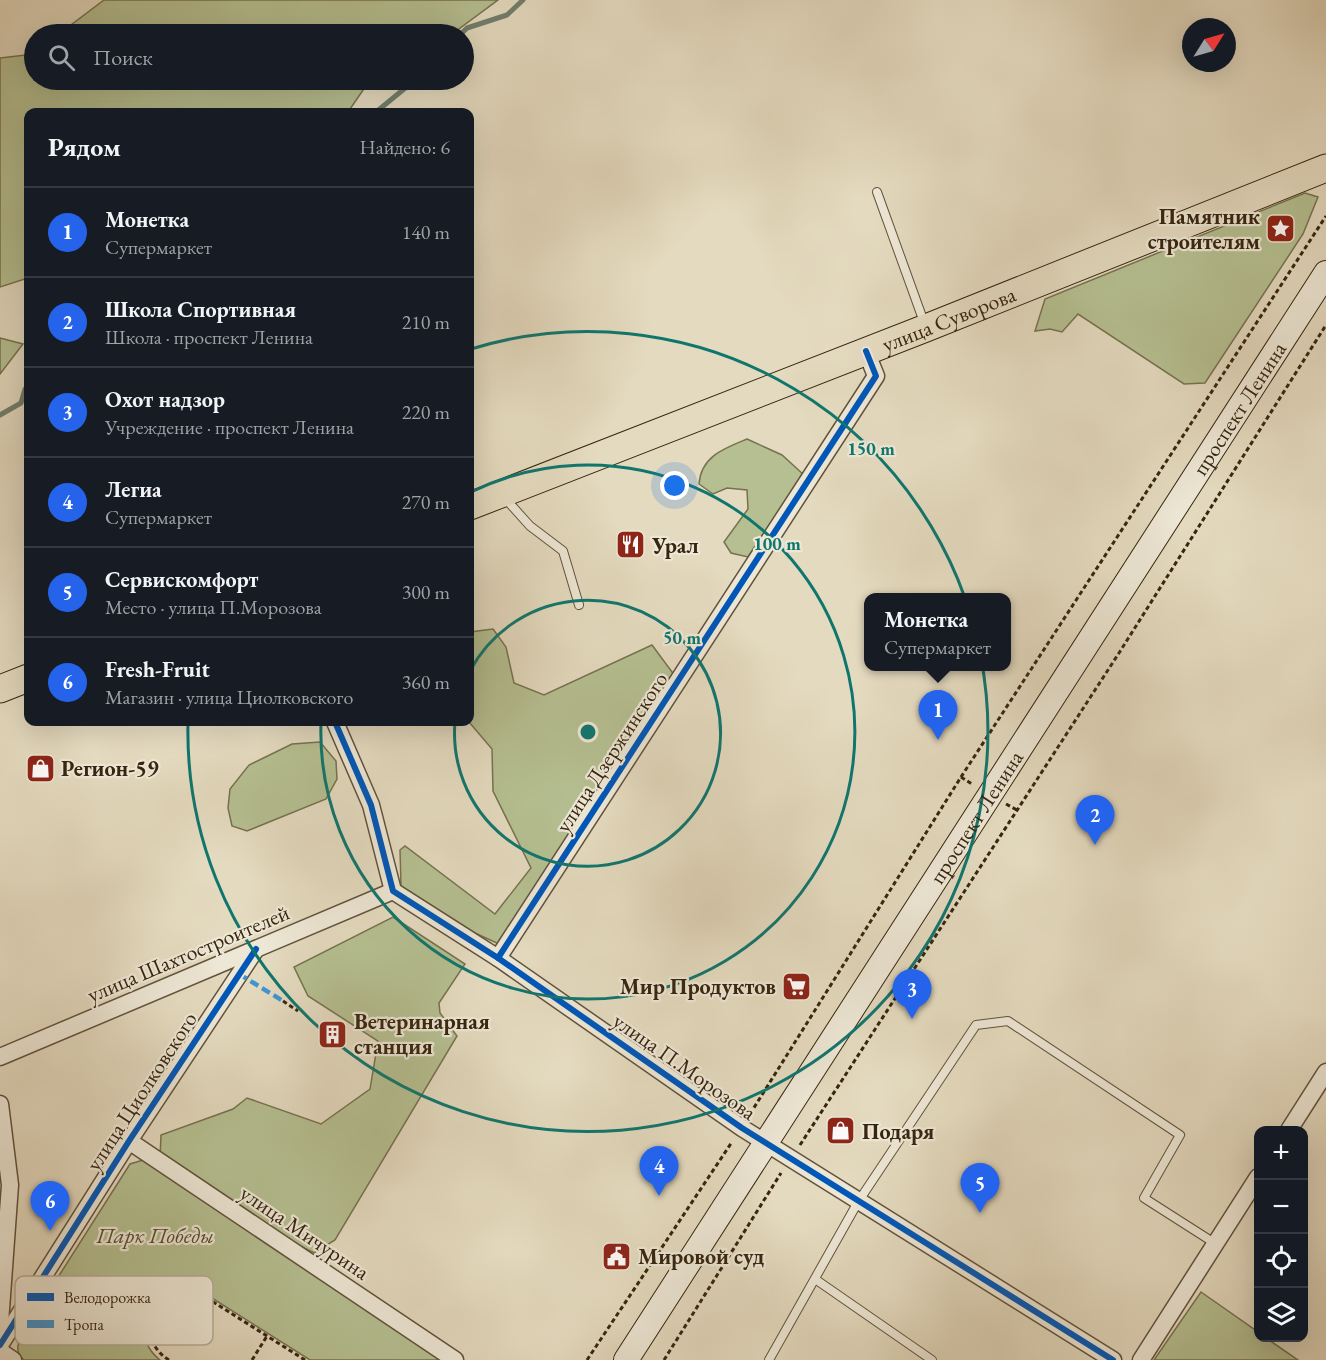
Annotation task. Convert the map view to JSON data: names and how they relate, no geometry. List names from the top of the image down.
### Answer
{
  "streets": {
    "main road": ["улица Суворова", "проспект Ленина"],
    "street": [
      "улица Дзержинского",
      "улица Шахтостроителей",
      "улица П.Морозова",
      "улица Циолковского",
      "улица Мичурина"
    ]
  },
  "crossings": [
    ["улица Суворова", "улица Дзержинского"],
    ["проспект Ленина", "улица П.Морозова"],
    ["улица Дзержинского", "улица П.Морозова"],
    ["улица Шахтостроителей", "улица П.Морозова"],
    ["улица Шахтостроителей", "улица Циолковского"],
    ["улица Циолковского", "улица Мичурина"]
  ],
  "parks": ["Парк Победы"],
  "places": {
    "place": ["Памятник строителям"],
    "restaurant": ["Урал"],
    "shop": ["Регион-59", "Подаря"],
    "supermarket": ["Мир Продуктов"],
    "building": ["Ветеринарная станция"],
    "public building": ["Мировой суд"]
  },
  "legend": ["Велодорожка", "Тропа"],
  "north": "top right",
  "page": {
    "search": "Поиск",
    "heading": ["Рядом", "Найдено: 6"],
    "list": [
      {
        "mark": "1",
        "name": "Монетка",
        "note": "Супермаркет",
        "value": "140 m"
      },
      {
        "mark": "2",
        "name": "Школа Спортивная",
        "note": "Школа · проспект Ленина",
        "value": "210 m"
      },
      {
        "mark": "3",
        "name": "Охот надзор",
        "note": "Учреждение · проспект Ленина",
        "value": "220 m"
      },
      {
        "mark": "4",
        "name": "Легиа",
        "note": "Супермаркет",
        "value": "270 m"
      },
      {
        "mark": "5",
        "name": "Сервискомфорт",
        "note": "Место · улица П.Морозова",
        "value": "300 m"
      },
      {
        "mark": "6",
        "name": "Fresh-Fruit",
        "note": "Магазин · улица Циолковского",
        "value": "360 m"
      }
    ],
    "popup": ["Монетка", "Супермаркет"],
    "pins": [
      "1",
      "2",
      "3",
      "4",
      "5",
      "6"
    ],
    "map_buttons": ["+", "−"]
  },
  "rings": ["150 m", "100 m", "50 m"]
}
